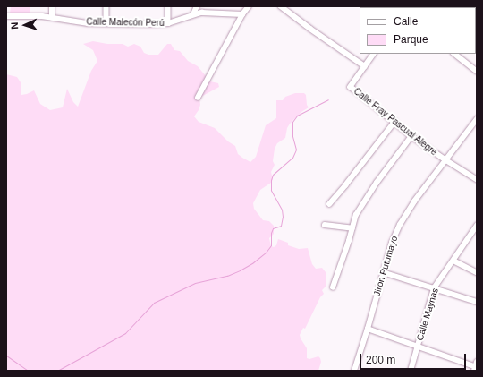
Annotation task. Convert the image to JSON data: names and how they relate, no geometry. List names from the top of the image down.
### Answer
{
  "streets": {
    "street": [
      "Calle Malecón Perú",
      "Calle Fray Pascual Alegre",
      "Jirón Putumayo",
      "Calle Maynas"
    ]
  },
  "crossings": [
    ["Calle Fray Pascual Alegre", "Jirón Putumayo"]
  ],
  "legend": ["Calle", "Parque"],
  "scale_bar": "200 m",
  "north": "left"
}
